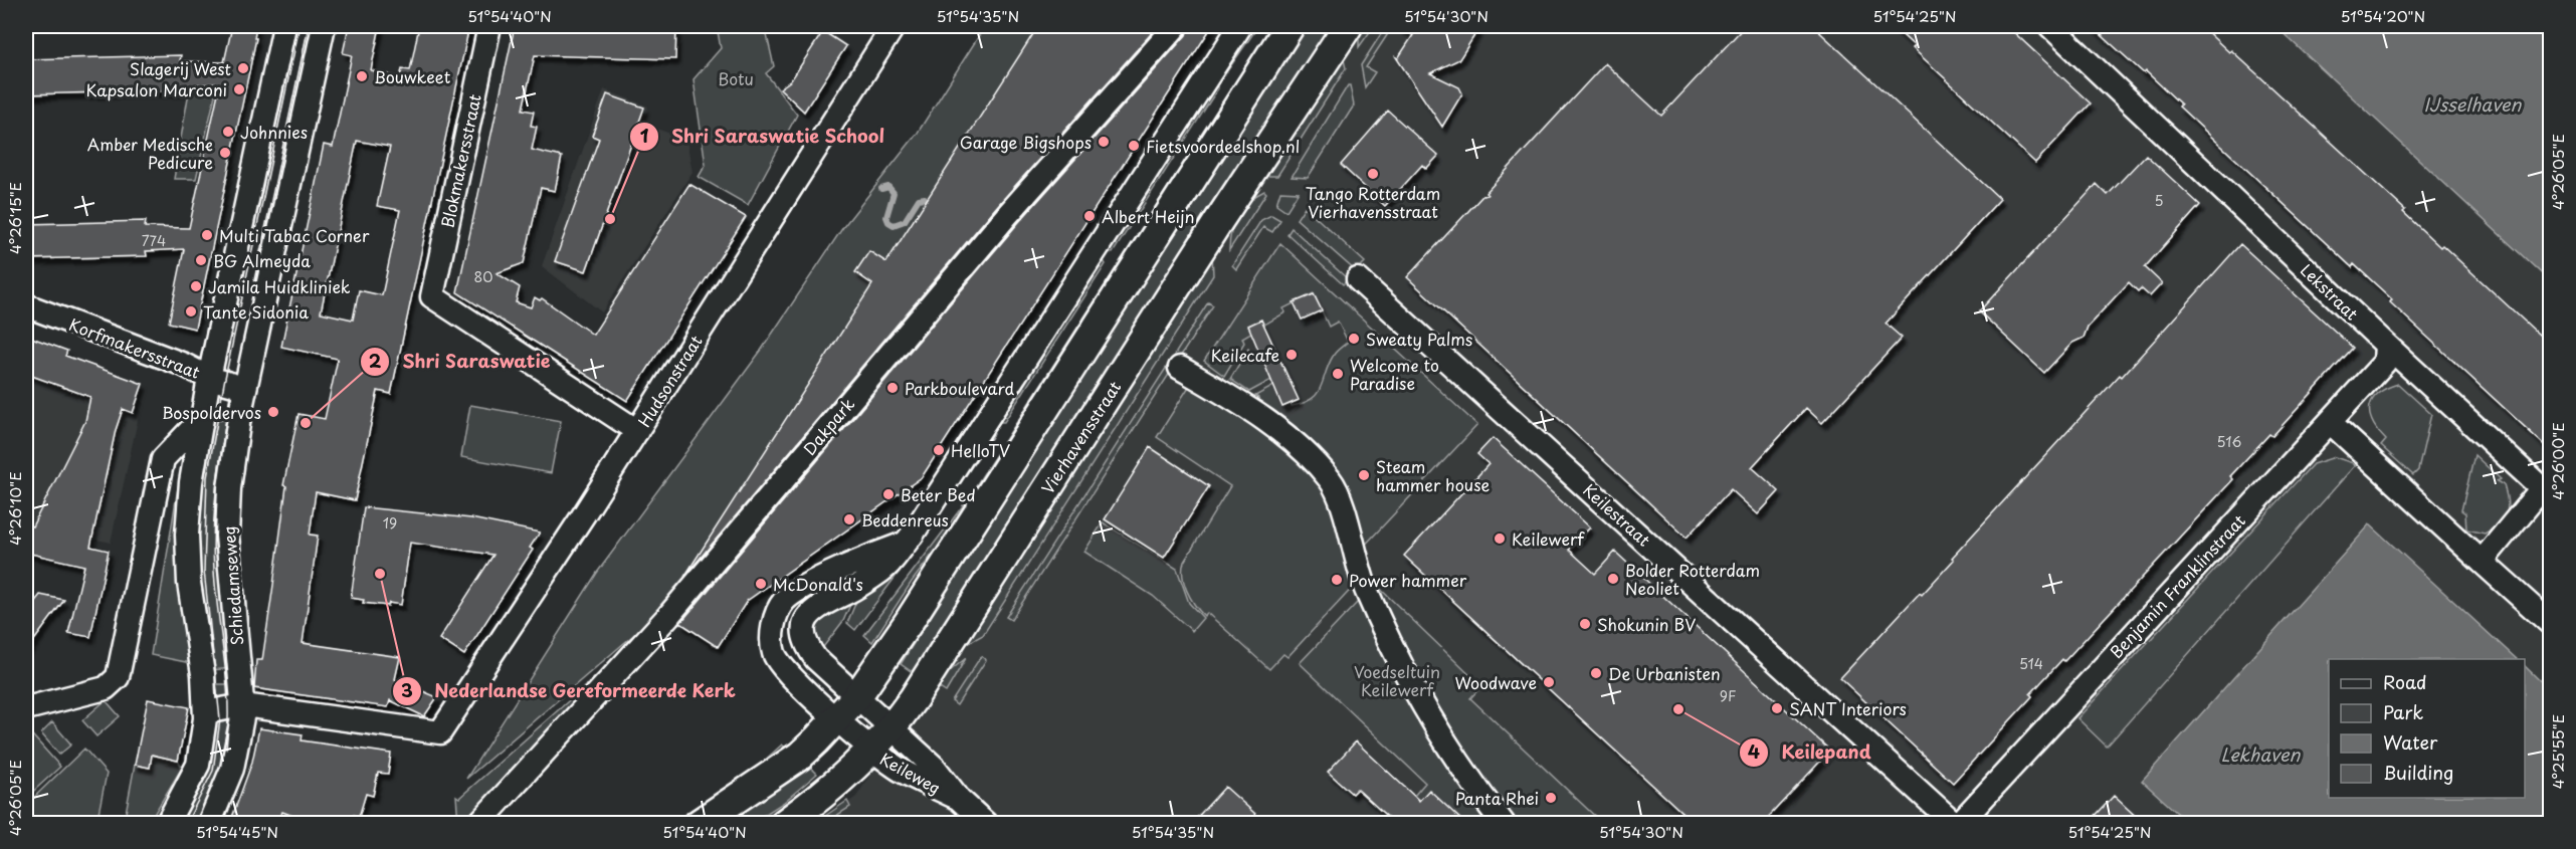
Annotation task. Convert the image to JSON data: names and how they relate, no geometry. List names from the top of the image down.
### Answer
{
  "streets": {
    "main road": ["Vierhavensstraat"],
    "street": [
      "Blokmakersstraat",
      "Lekstraat",
      "Korfmakersstraat",
      "Hudsonstraat",
      "Dakpark",
      "Keilestraat",
      "Schiedamseweg",
      "Benjamin Franklinstraat",
      "Keileweg"
    ]
  },
  "crossings": [
    ["Blokmakersstraat", "Hudsonstraat"],
    ["Lekstraat", "Benjamin Franklinstraat"],
    ["Korfmakersstraat", "Schiedamseweg"],
    ["Hudsonstraat", "Schiedamseweg"],
    ["Vierhavensstraat", "Keileweg"],
    ["Keilestraat", "Benjamin Franklinstraat"]
  ],
  "water": ["IJsselhaven", "Lekhaven"],
  "parks": ["Botu", "Voedseltuin Keilewerf"],
  "places": [
    "Slagerij West",
    "Bouwkeet",
    "Kapsalon Marconi",
    "Johnnies",
    "Garage Bigshops",
    "Fietsvoordeelshop.nl",
    "Amber Medische Pedicure",
    "Tango Rotterdam Vierhavensstraat",
    "Albert Heijn",
    "Shri Saraswatie School",
    "Multi Tabac Corner",
    "BG Almeyda",
    "Jamila Huidkliniek",
    "Tante Sidonia",
    "Sweaty Palms",
    "Keilecafe",
    "Welcome to Paradise",
    "Parkboulevard",
    "Bospoldervos",
    "Shri Saraswatie",
    "HelloTV",
    "Steam hammer house",
    "Beter Bed",
    "Beddenreus",
    "Keilewerf",
    "Nederlandse Gereformeerde Kerk",
    "Bolder Rotterdam Neoliet",
    "Power hammer",
    "McDonald's",
    "Shokunin BV",
    "De Urbanisten",
    "Woodwave",
    "SANT Interiors",
    "Keilepand",
    "Panta Rhei"
  ],
  "house_numbers": [
    "5",
    "774",
    "80",
    "516",
    "19",
    "514",
    "9F"
  ],
  "legend": [
    "Road",
    "Park",
    "Water",
    "Building"
  ],
  "coordinates": [
    "51°54'40\"N",
    "51°54'35\"N",
    "51°54'30\"N",
    "51°54'25\"N",
    "51°54'20\"N",
    "4°26'05\"E",
    "4°26'15\"E",
    "4°26'00\"E",
    "4°26'10\"E",
    "4°25'55\"E",
    "51°54'45\"N"
  ]
}
